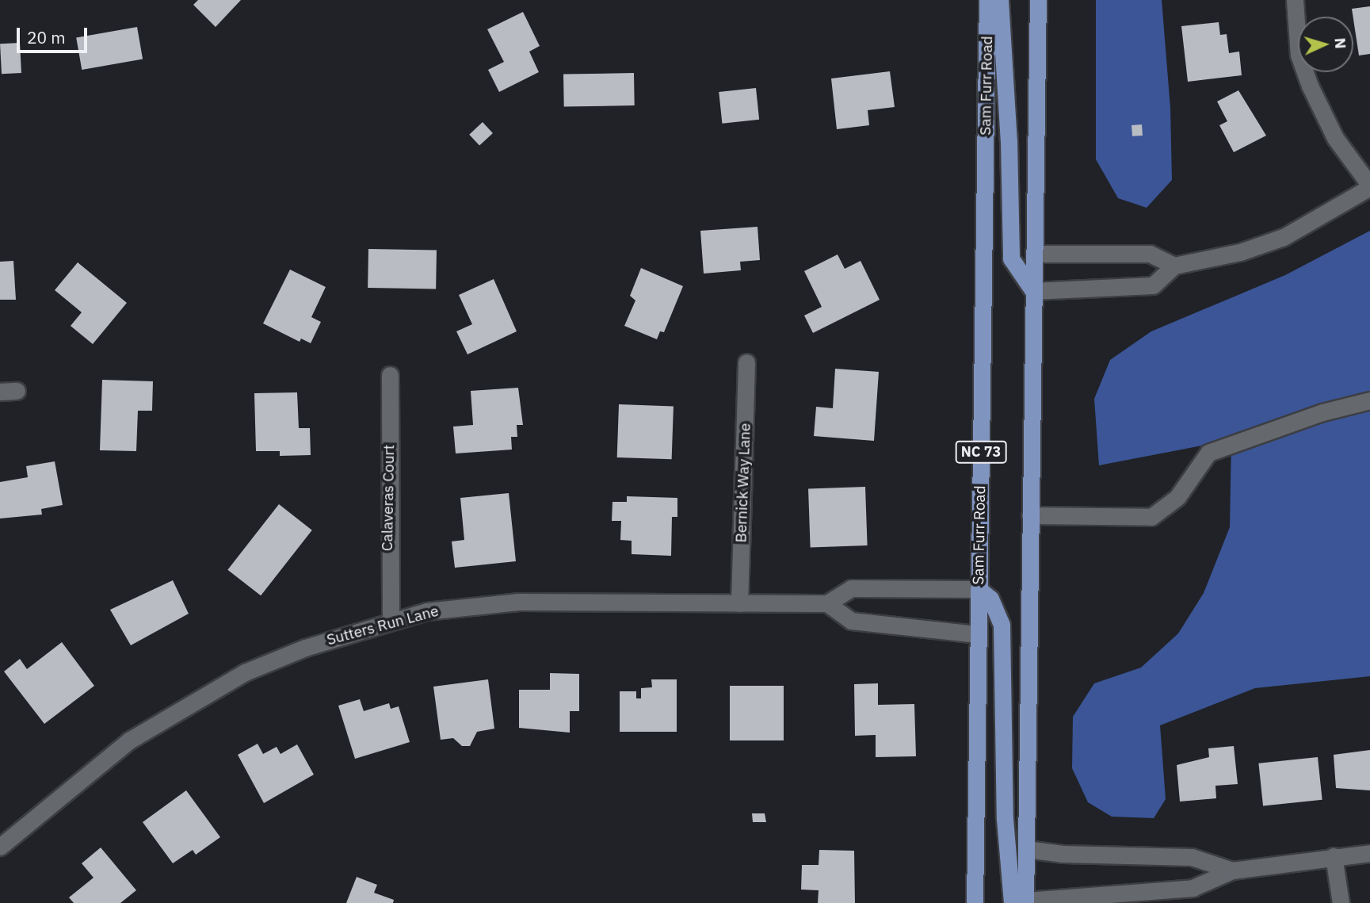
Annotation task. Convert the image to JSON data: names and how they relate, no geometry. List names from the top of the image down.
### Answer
{
  "streets": {
    "main road": ["Sam Furr Road", "NC 73"],
    "street": ["Bernick Way Lane", "Calaveras Court", "Sutters Run Lane"]
  },
  "crossings": [
    ["Bernick Way Lane", "Sutters Run Lane"],
    ["Calaveras Court", "Sutters Run Lane"]
  ],
  "scale_bar": "20 m",
  "north": "right"
}
